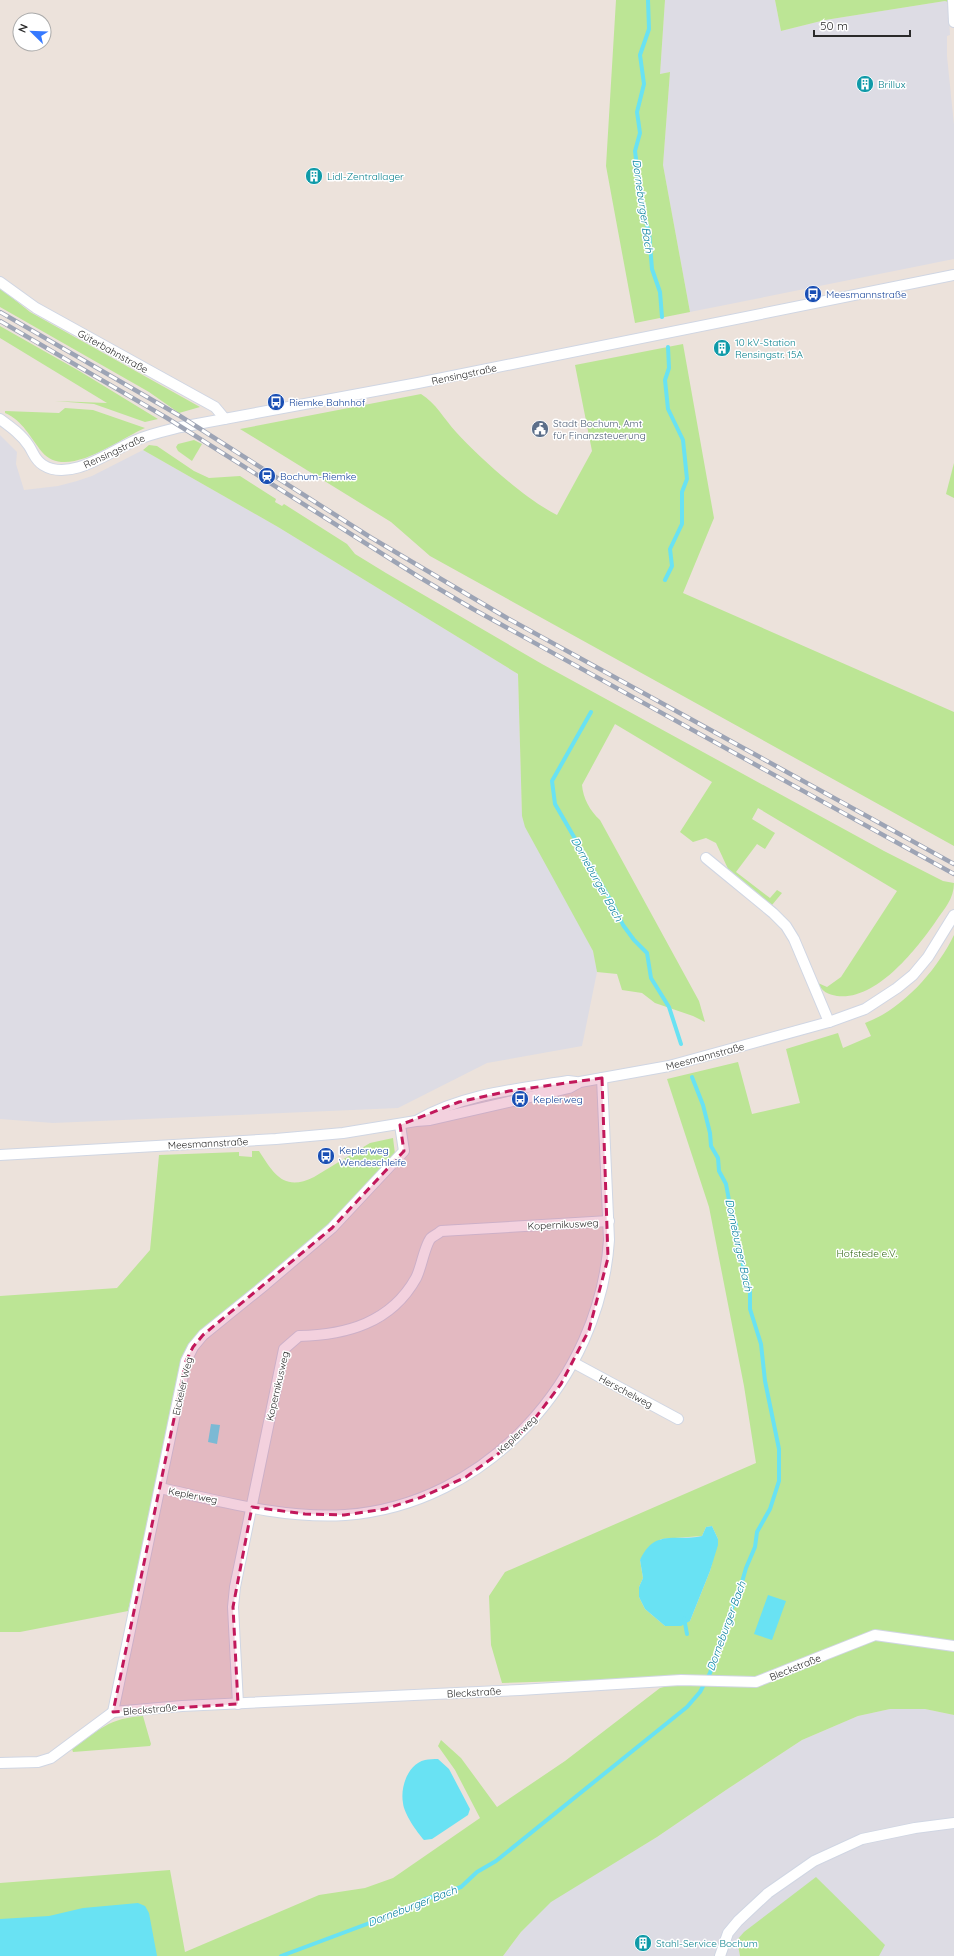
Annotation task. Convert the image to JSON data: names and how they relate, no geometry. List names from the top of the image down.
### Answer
{
  "streets": {
    "street": [
      "Güterbahnstraße",
      "Rensingstraße",
      "Meesmannstraße",
      "Kopernikusweg",
      "Eickeler Weg",
      "Herschelweg",
      "Keplerweg",
      "Bleckstraße"
    ]
  },
  "crossings": [
    ["Güterbahnstraße", "Rensingstraße"],
    ["Meesmannstraße", "Eickeler Weg"],
    ["Meesmannstraße", "Keplerweg"],
    ["Kopernikusweg", "Keplerweg"],
    ["Kopernikusweg", "Bleckstraße"],
    ["Eickeler Weg", "Keplerweg"],
    ["Eickeler Weg", "Bleckstraße"],
    ["Herschelweg", "Keplerweg"]
  ],
  "water": ["Dorneburger Bach"],
  "parks": ["Hofstede e.V."],
  "places": {
    "building": [
      "Brillux",
      "Lidl-Zentrallager",
      "10 kV-Station Rensingstr. 15A",
      "Stahl-Service Bochum"
    ],
    "bus stop": [
      "Meesmannstraße",
      "Riemke Bahnhof",
      "Keplerweg",
      "Keplerweg Wendeschleife"
    ],
    "public building": ["Stadt Bochum, Amt für Finanzsteuerung"],
    "station": ["Bochum-Riemke"]
  },
  "scale_bar": "50 m",
  "north": "top left"
}
